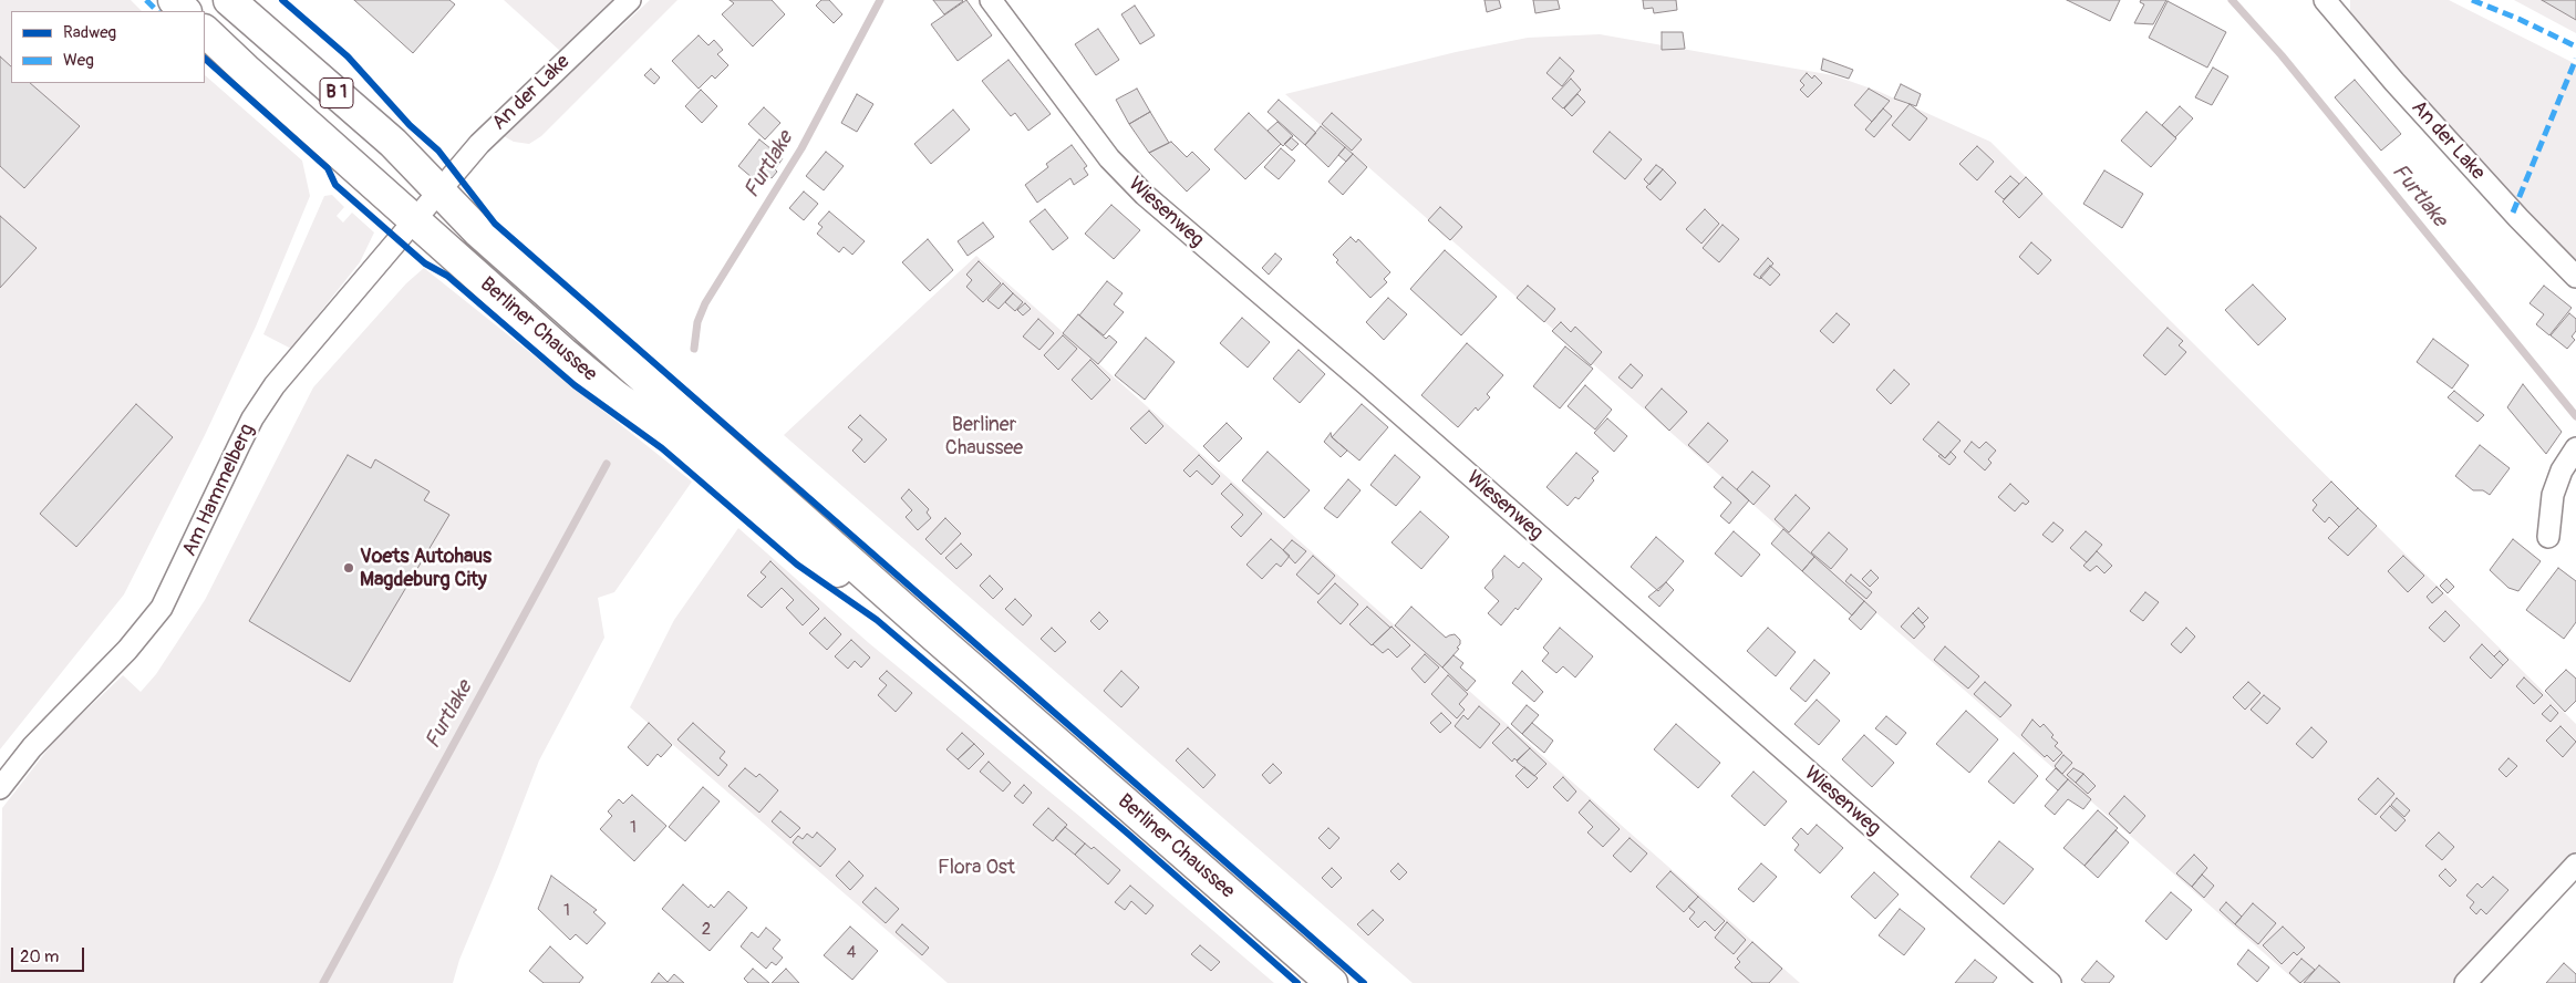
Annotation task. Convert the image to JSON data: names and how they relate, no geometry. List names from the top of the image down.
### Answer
{
  "streets": {
    "main road": ["B 1", "Berliner Chaussee"],
    "street": ["An der Lake", "Wiesenweg", "Am Hammelberg"]
  },
  "crossings": [
    ["An der Lake", "Berliner Chaussee"],
    ["An der Lake", "Am Hammelberg"],
    ["Berliner Chaussee", "Am Hammelberg"]
  ],
  "water": ["Furtlake"],
  "parks": ["Berliner Chaussee", "Flora Ost"],
  "places": ["Voets Autohaus Magdeburg City"],
  "house_numbers": [
    "1",
    "1",
    "2",
    "4"
  ],
  "legend": ["Radweg", "Weg"],
  "scale_bar": "20 m"
}
